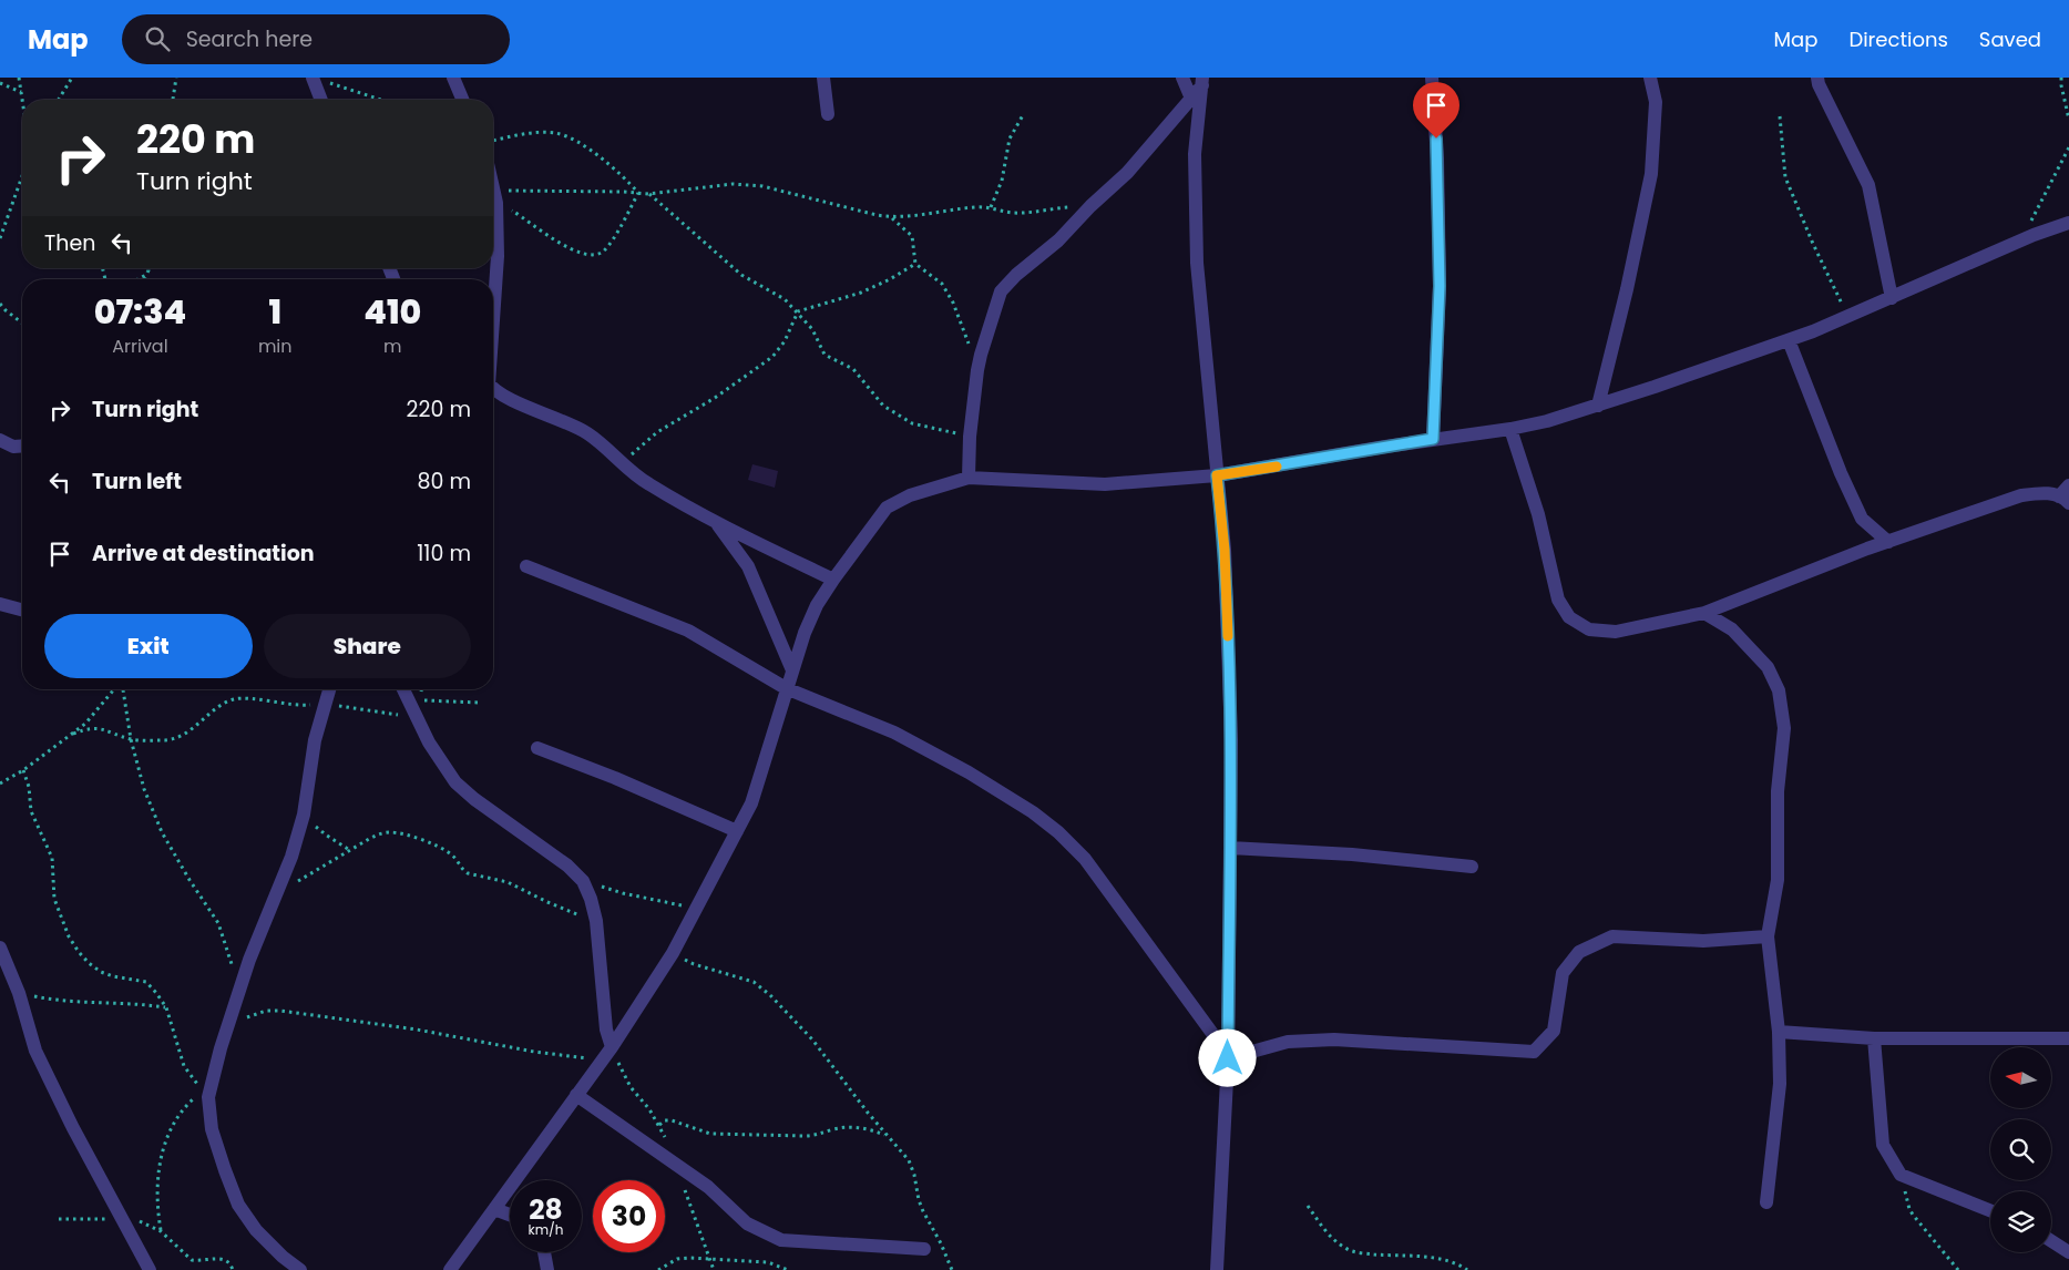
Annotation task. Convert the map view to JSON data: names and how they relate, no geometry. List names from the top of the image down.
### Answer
{
  "north": "left",
  "page": {
    "header": "Map",
    "search": "Search here",
    "nav": ["Map", "Directions", "Saved"],
    "turn": ["220 m", "Turn right"],
    "then": "Then",
    "eta": [
      "07:34",
      "Arrival",
      "1",
      "min",
      "410",
      "m"
    ],
    "list": [
      {
        "name": "Turn right",
        "value": "220 m"
      },
      {
        "name": "Turn left",
        "value": "80 m"
      },
      {
        "name": "Arrive at destination",
        "value": "110 m"
      }
    ],
    "buttons": ["Exit", "Share"],
    "speed": "28 km/h",
    "limit": "30"
  }
}
